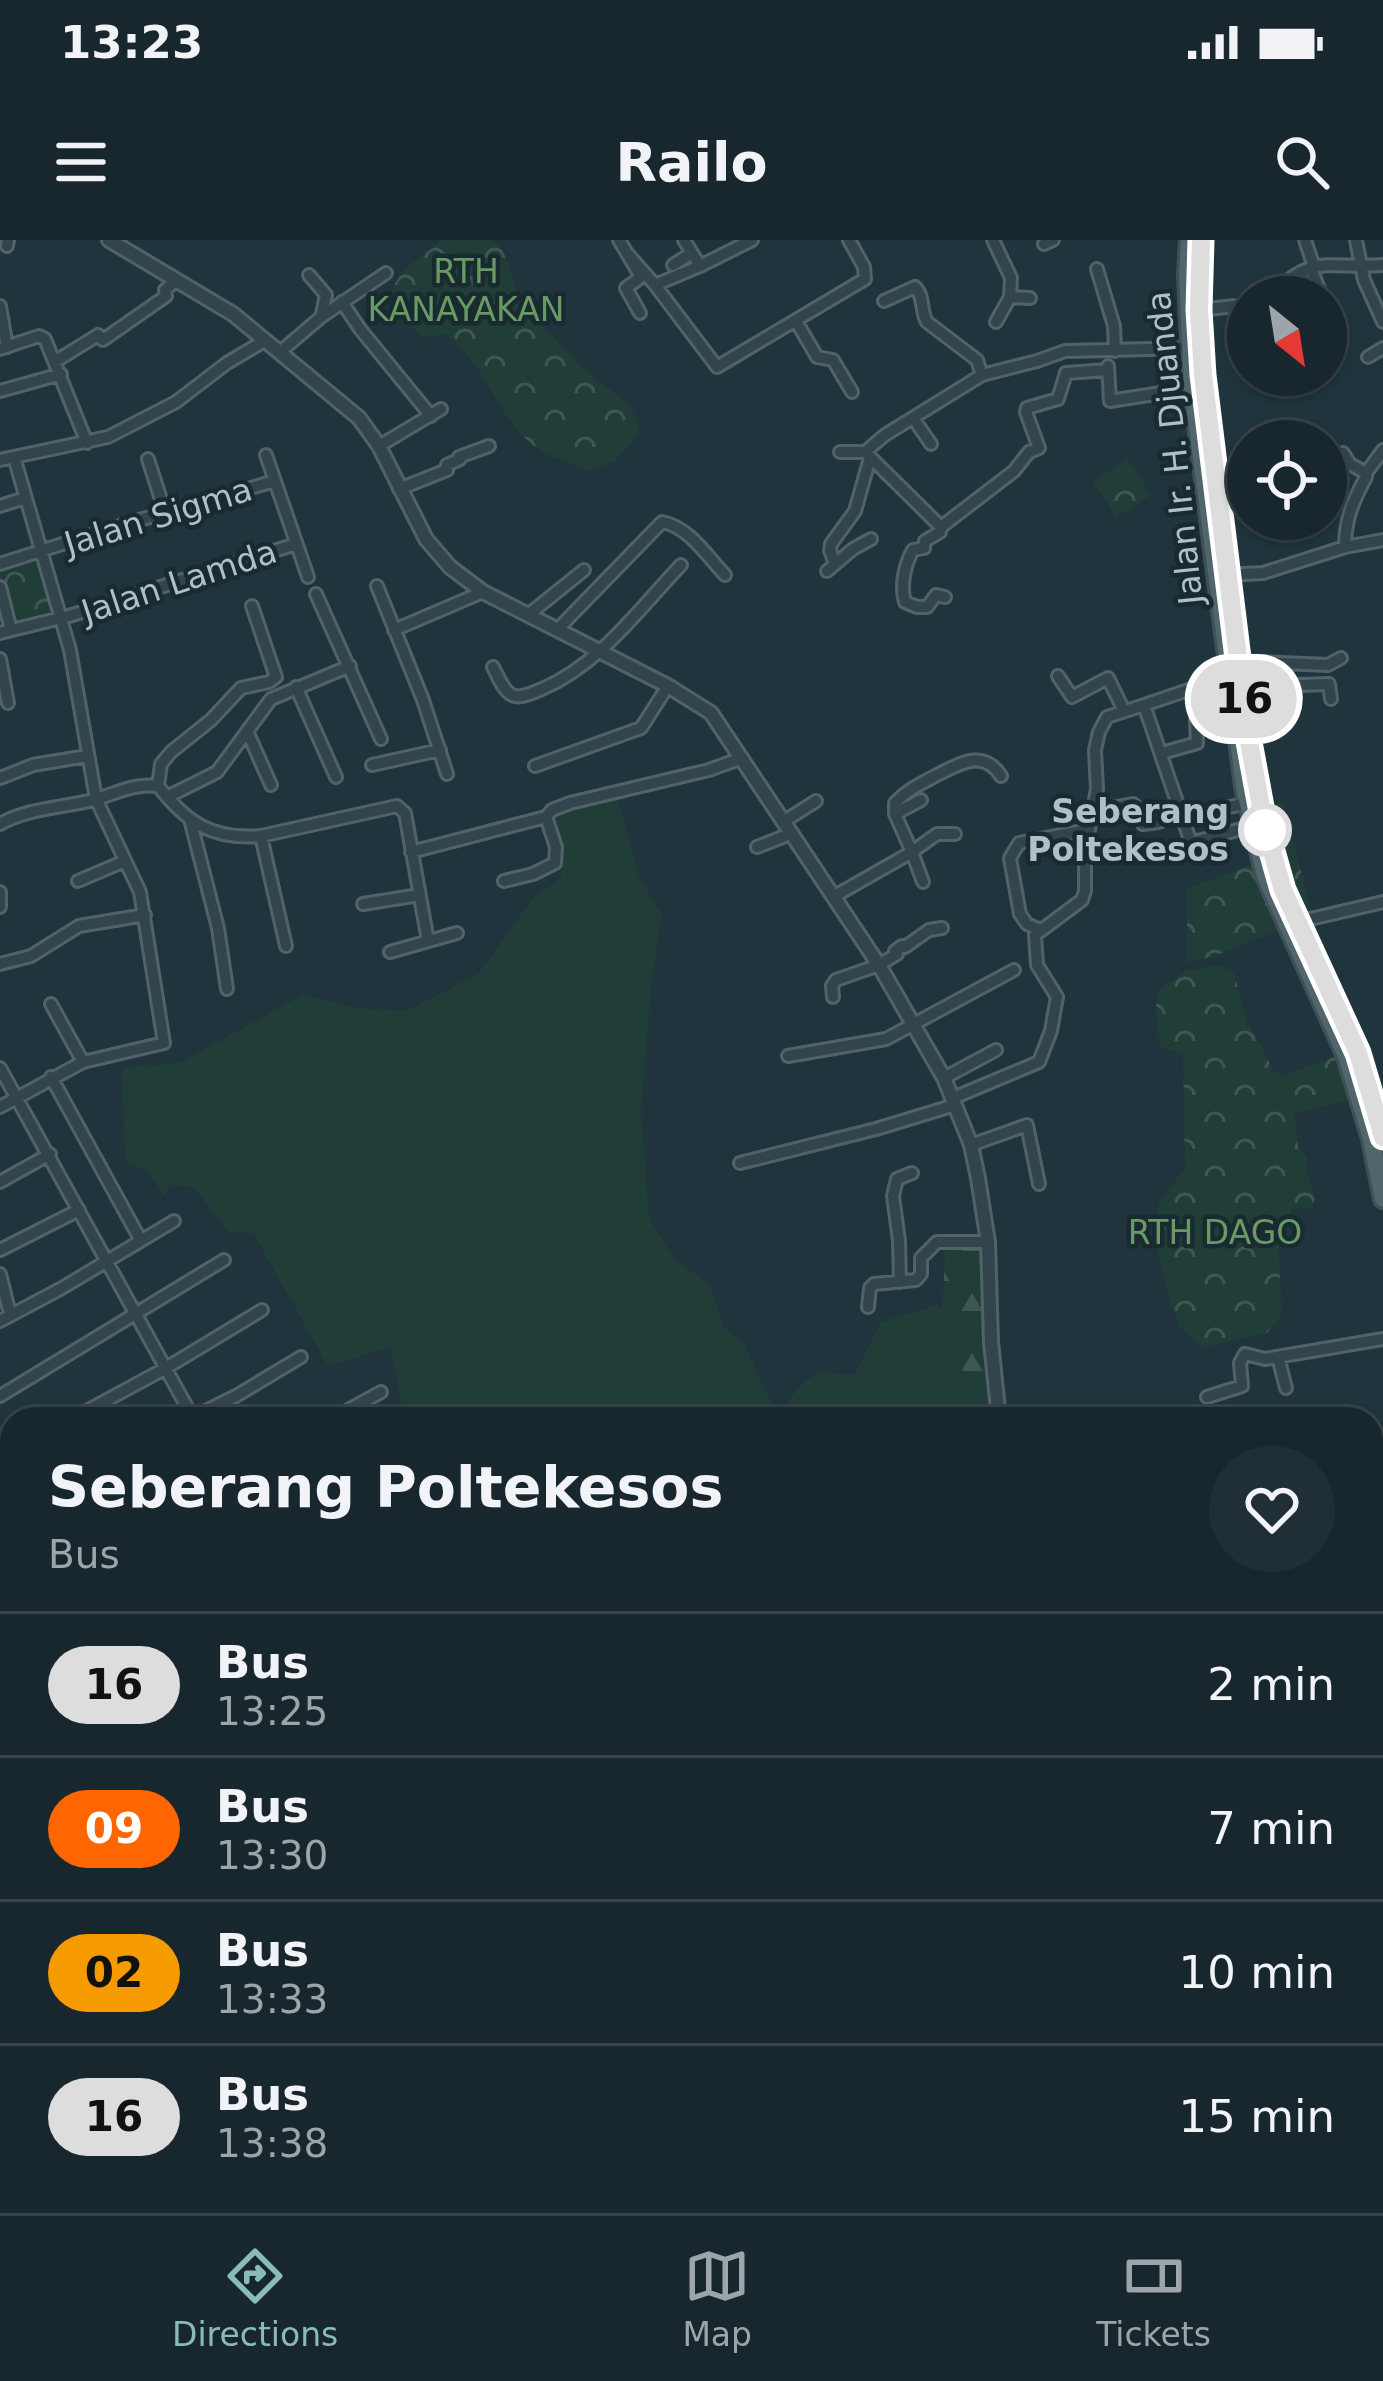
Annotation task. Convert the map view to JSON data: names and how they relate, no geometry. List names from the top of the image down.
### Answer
{
  "streets": {
    "main road": ["Jalan Ir. H. Djuanda"],
    "street": ["Jalan Sigma", "Jalan Lamda"]
  },
  "parks": ["RTH KANAYAKAN", "RTH DAGO"],
  "places": ["Seberang Poltekesos"],
  "lines": ["bus line 16"],
  "north": "bottom right",
  "page": {
    "status": "13:23",
    "header": "Railo",
    "on_map": "16",
    "heading": ["Seberang Poltekesos", "Bus"],
    "list": [
      {
        "mark": "16",
        "name": "Bus",
        "note": "13:25",
        "value": "2 min"
      },
      {
        "mark": "09",
        "name": "Bus",
        "note": "13:30",
        "value": "7 min"
      },
      {
        "mark": "02",
        "name": "Bus",
        "note": "13:33",
        "value": "10 min"
      },
      {
        "mark": "16",
        "name": "Bus",
        "note": "13:38",
        "value": "15 min"
      }
    ],
    "tabs": ["Directions", "Map", "Tickets"]
  }
}
